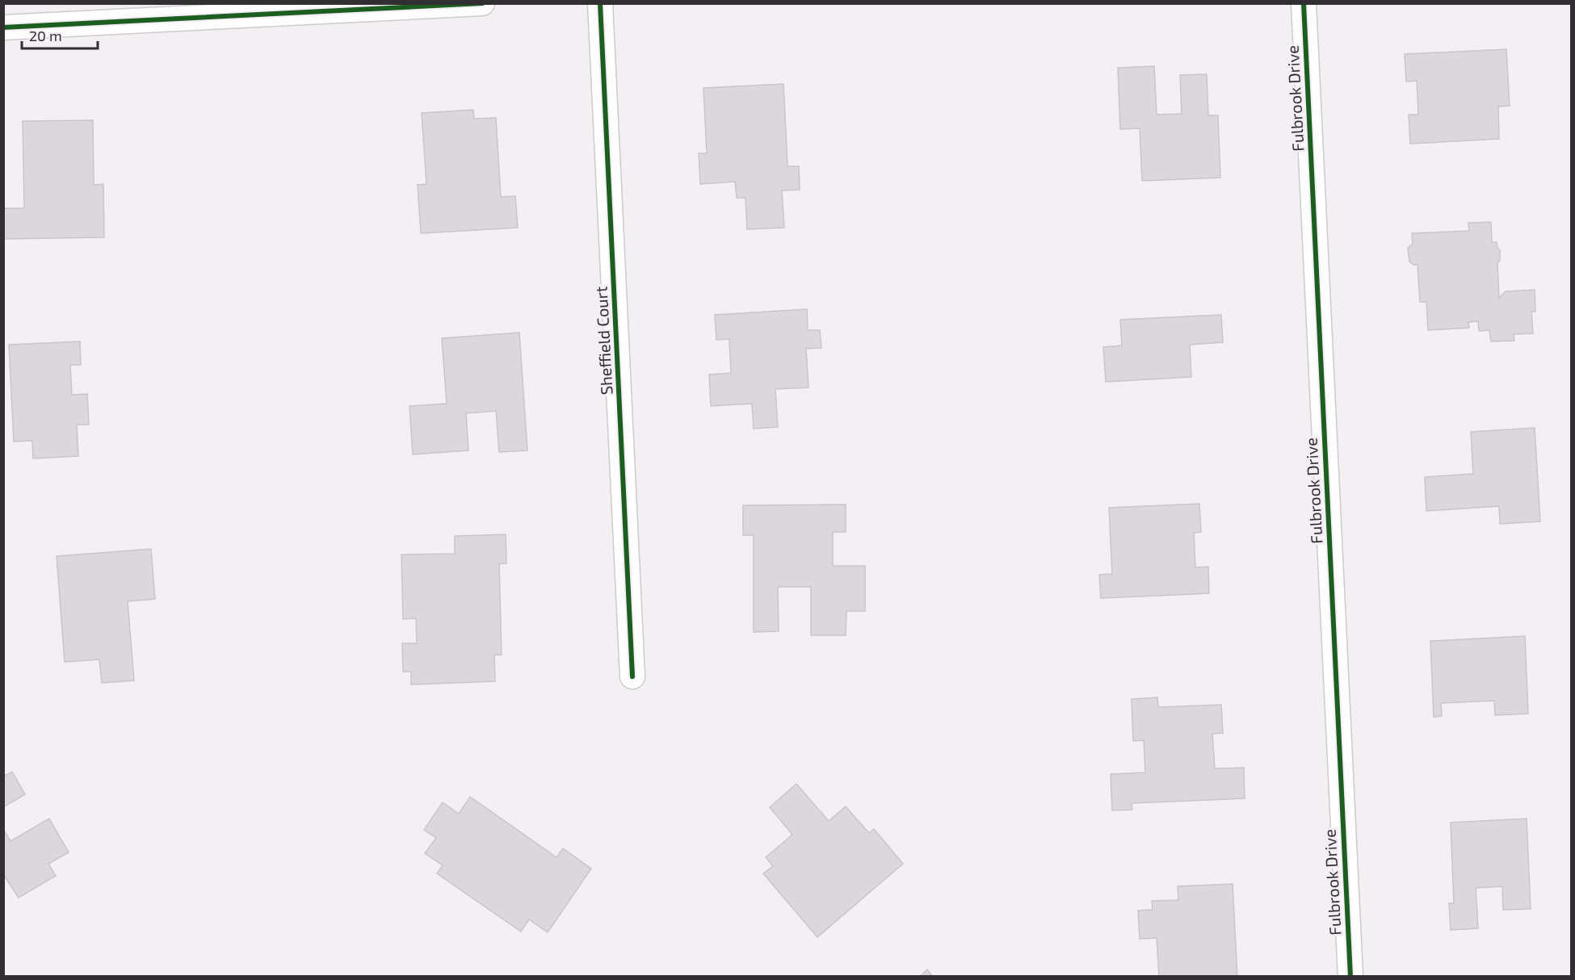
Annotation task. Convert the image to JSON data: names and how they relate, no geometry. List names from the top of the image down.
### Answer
{
  "streets": {
    "street": ["Fulbrook Drive", "Sheffield Court"]
  },
  "scale_bar": "20 m"
}
